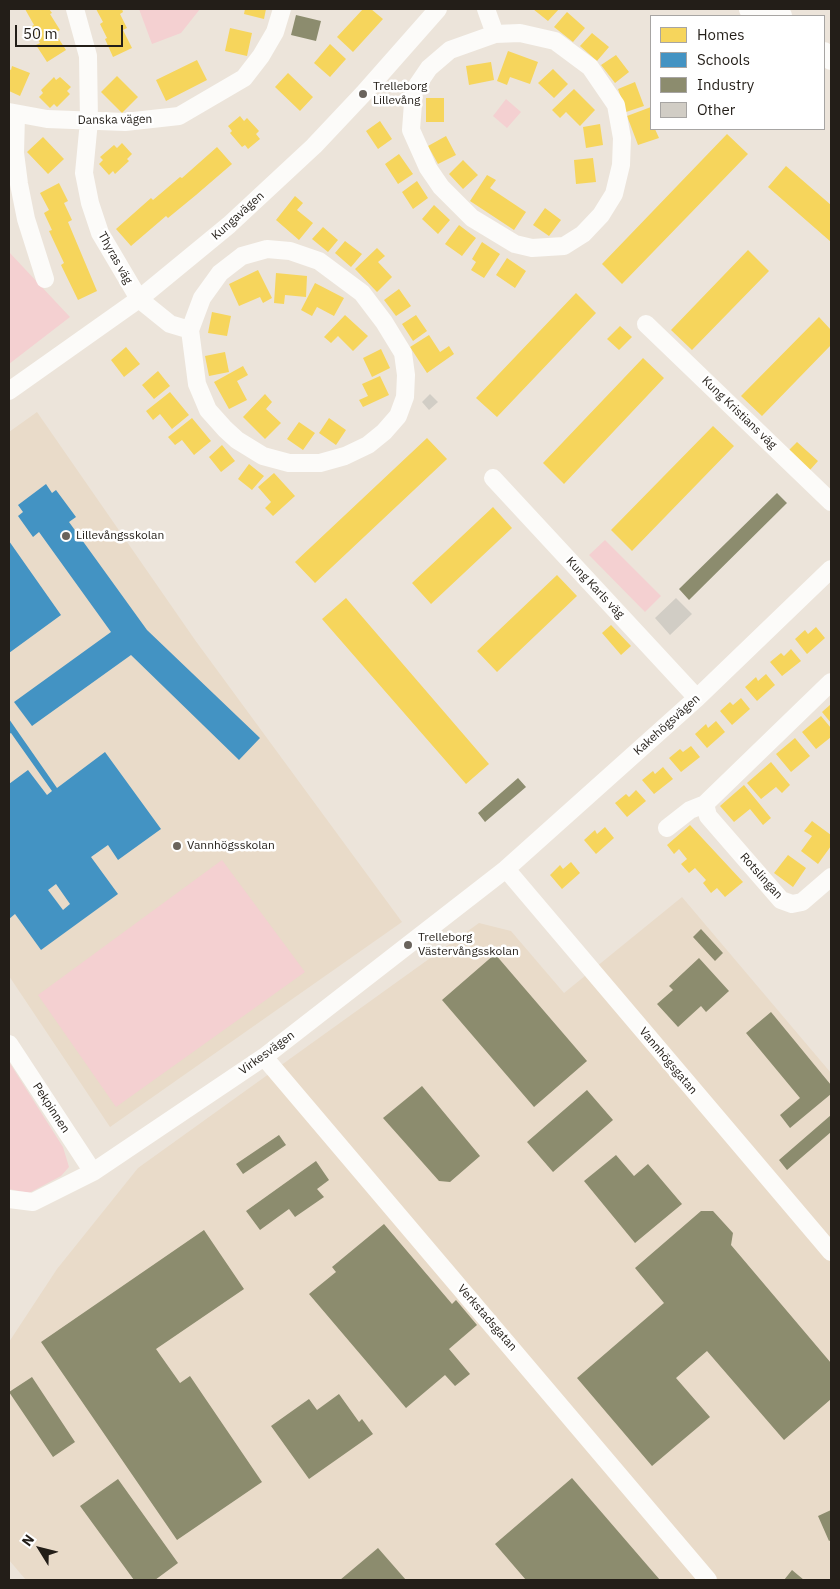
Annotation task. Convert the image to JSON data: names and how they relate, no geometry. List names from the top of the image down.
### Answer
{
  "streets": {
    "street": [
      "Danska vägen",
      "Kungavägen",
      "Thyras väg",
      "Kung Kristians väg",
      "Kung Karls väg",
      "Kakehögsvägen",
      "Rotslingan",
      "Virkesvägen",
      "Vannhögsgatan",
      "Pekpinnen",
      "Verkstadsgatan"
    ]
  },
  "crossings": [
    ["Danska vägen", "Thyras väg"],
    ["Kungavägen", "Thyras väg"],
    ["Kung Karls väg", "Kakehögsvägen"],
    ["Kakehögsvägen", "Virkesvägen"],
    ["Kakehögsvägen", "Vannhögsgatan"],
    ["Virkesvägen", "Vannhögsgatan"],
    ["Virkesvägen", "Pekpinnen"],
    ["Virkesvägen", "Verkstadsgatan"]
  ],
  "places": [
    "Trelleborg Lillevång",
    "Lillevångsskolan",
    "Vannhögsskolan",
    "Trelleborg Västervångsskolan"
  ],
  "legend": [
    "Homes",
    "Schools",
    "Industry",
    "Other"
  ],
  "scale_bar": "50 m",
  "north": "top left"
}
